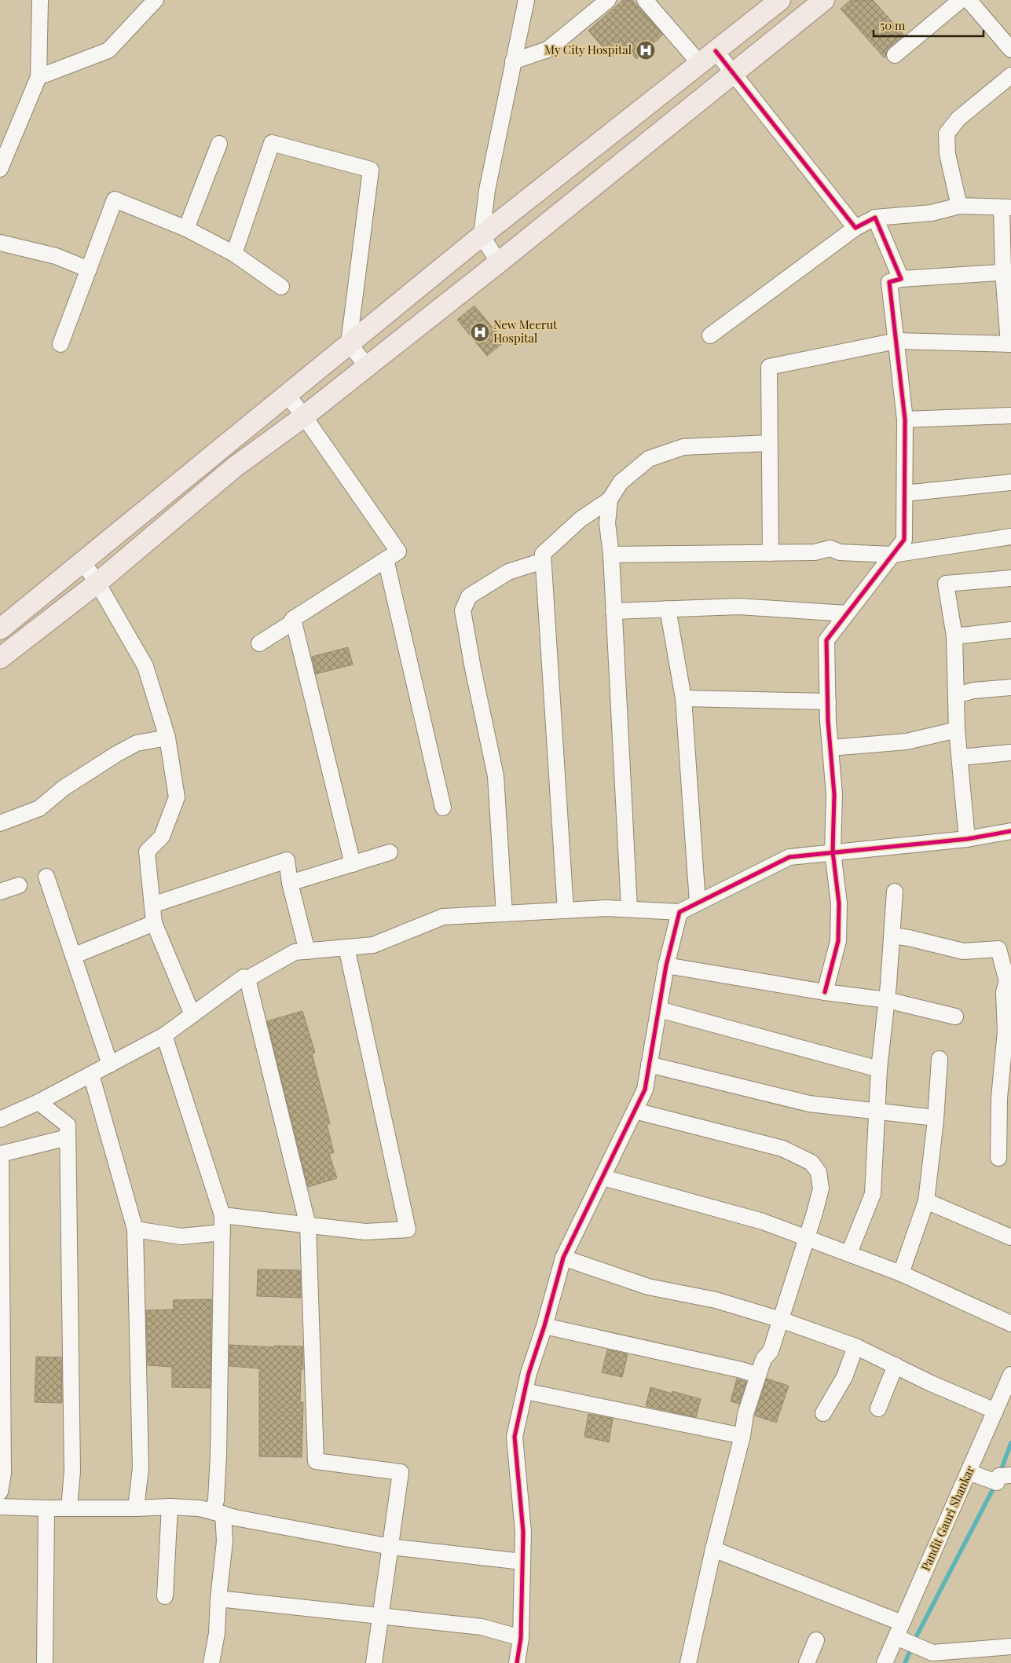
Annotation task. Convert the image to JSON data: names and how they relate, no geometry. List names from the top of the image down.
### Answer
{
  "streets": {
    "street": ["Pandit Gauri Shankar"]
  },
  "places": {
    "hospital": ["My City Hospital", "New Meerut Hospital"]
  },
  "scale_bar": "50 m"
}
